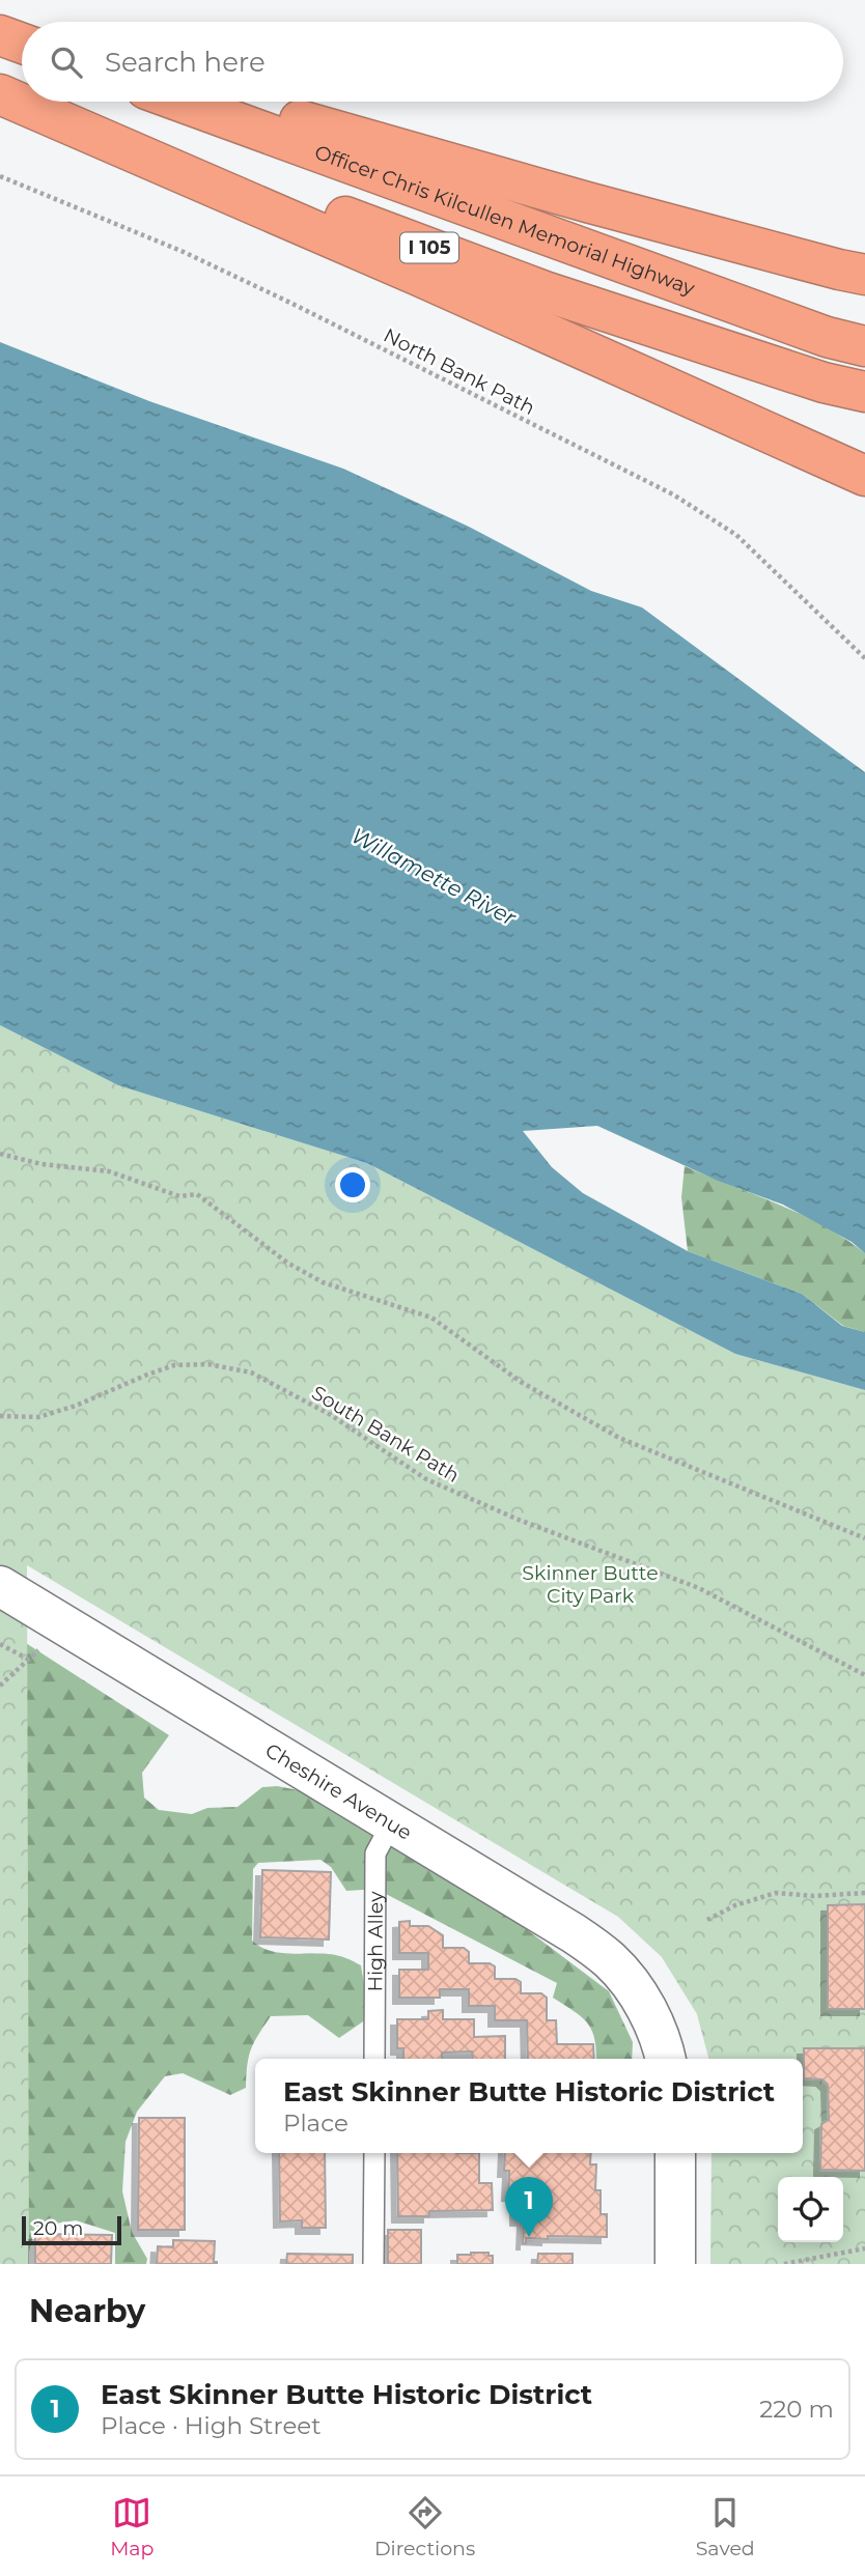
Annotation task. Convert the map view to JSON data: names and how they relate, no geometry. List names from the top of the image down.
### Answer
{
  "streets": {
    "highway": ["Officer Chris Kilcullen Memorial Highway", "I 105"],
    "street": ["Cheshire Avenue"],
    "lane": ["High Alley"],
    "path": ["North Bank Path", "South Bank Path"]
  },
  "crossings": [
    ["Cheshire Avenue", "High Alley"]
  ],
  "water": ["Willamette River"],
  "parks": ["Skinner Butte City Park"],
  "scale_bar": "20 m",
  "page": {
    "search": "Search here",
    "popup": ["East Skinner Butte Historic District", "Place"],
    "pins": "1",
    "scale": "20 m",
    "heading": "Nearby",
    "list": [
      {
        "mark": "1",
        "name": "East Skinner Butte Historic District",
        "note": "Place · High Street",
        "value": "220 m"
      }
    ],
    "nav": ["Map", "Directions", "Saved"]
  }
}
